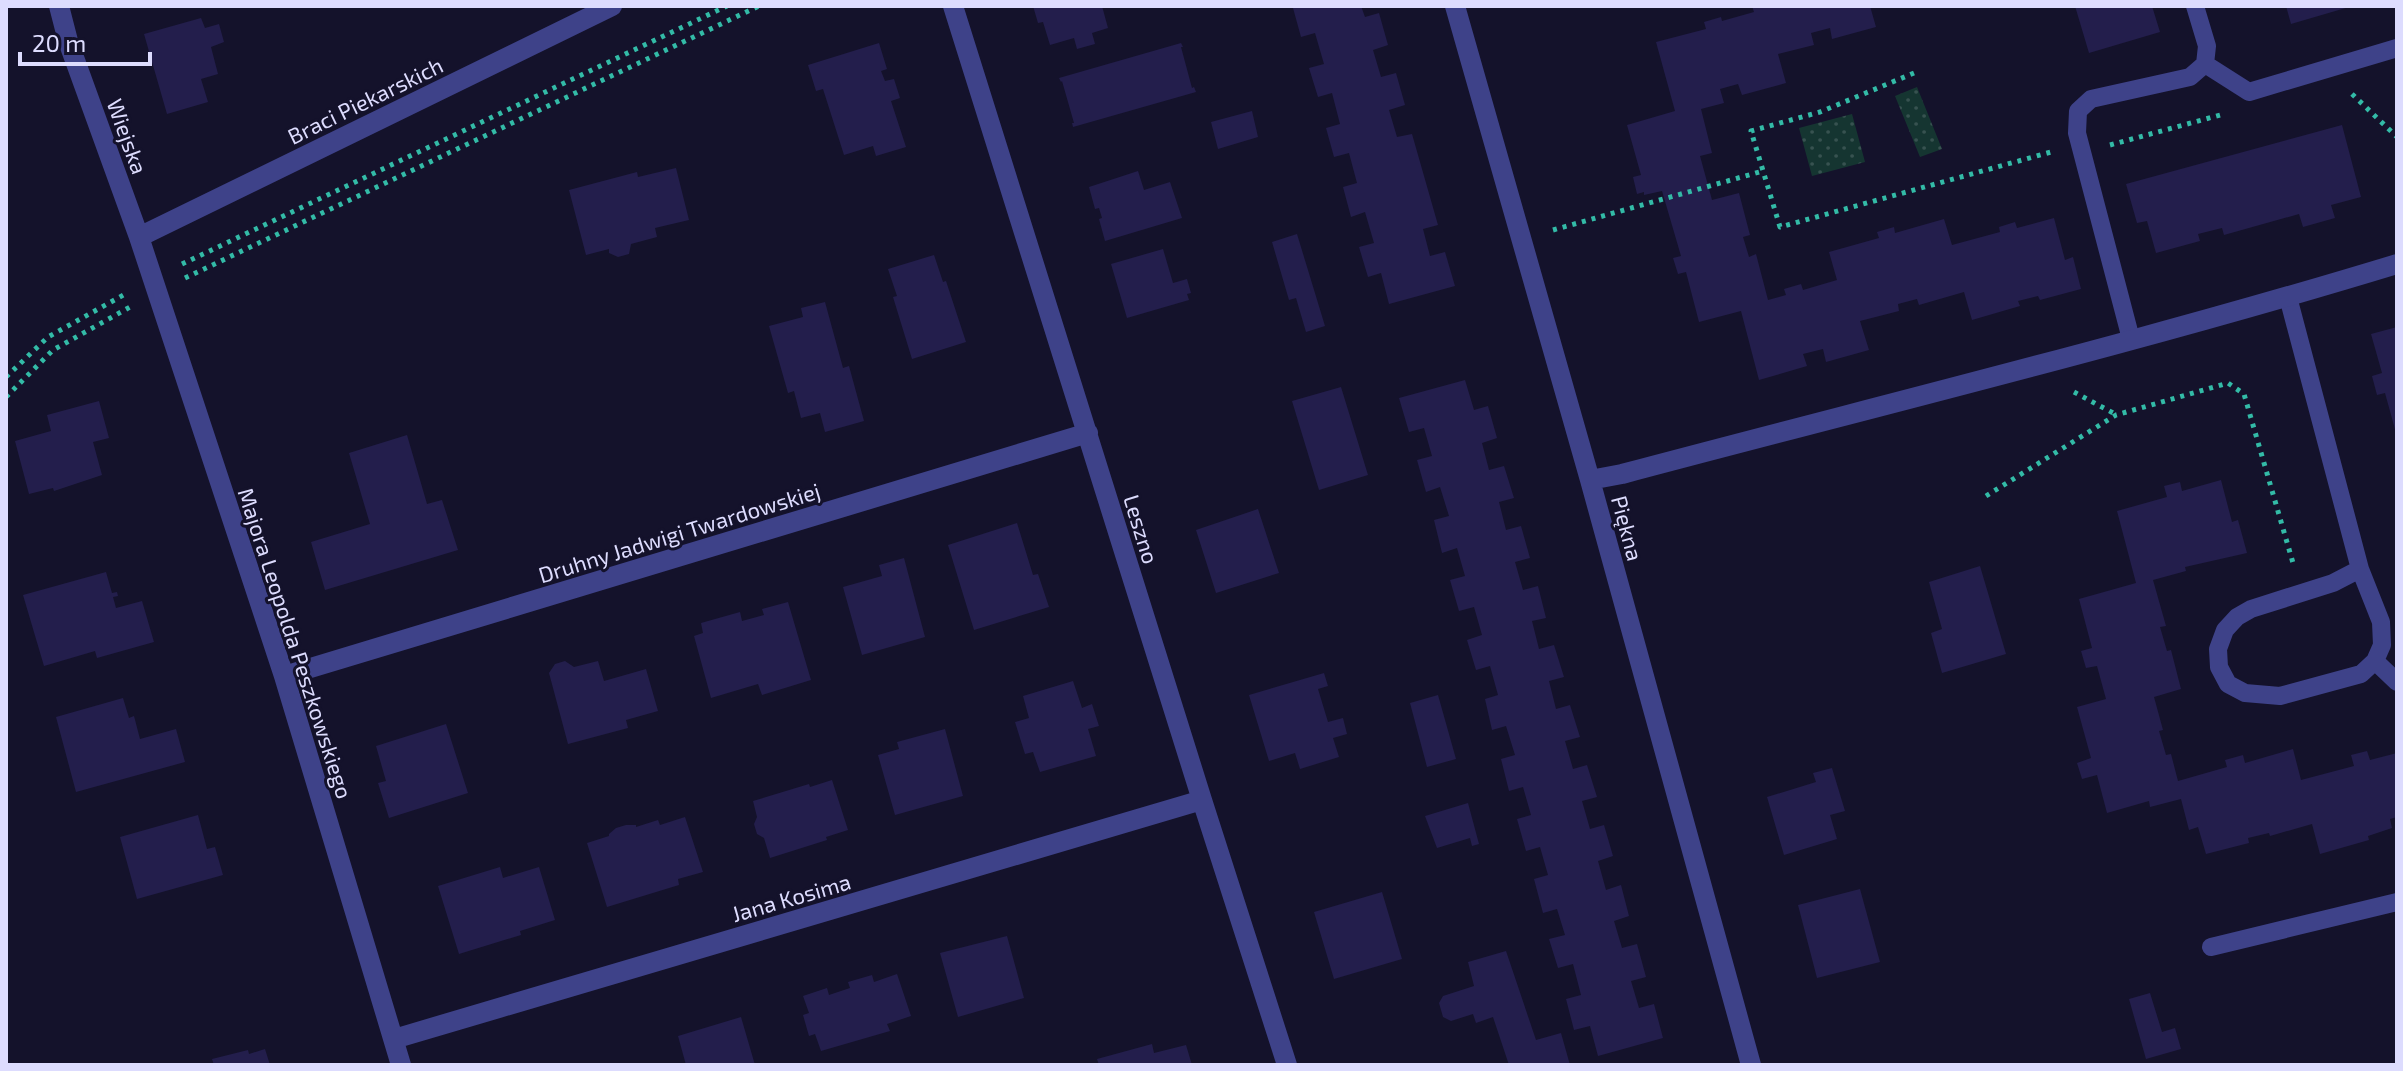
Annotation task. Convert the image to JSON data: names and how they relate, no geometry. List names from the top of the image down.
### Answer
{
  "streets": {
    "street": [
      "Braci Piekarskich",
      "Wiejska",
      "Piękna",
      "Leszno",
      "Druhny Jadwigi Twardowskiej",
      "Majora Leopolda Peszkowskiego",
      "Jana Kosima"
    ]
  },
  "crossings": [
    ["Braci Piekarskich", "Wiejska"],
    ["Braci Piekarskich", "Majora Leopolda Peszkowskiego"],
    ["Wiejska", "Majora Leopolda Peszkowskiego"],
    ["Leszno", "Druhny Jadwigi Twardowskiej"],
    ["Leszno", "Jana Kosima"],
    ["Druhny Jadwigi Twardowskiej", "Majora Leopolda Peszkowskiego"],
    ["Majora Leopolda Peszkowskiego", "Jana Kosima"]
  ],
  "scale_bar": "20 m"
}
